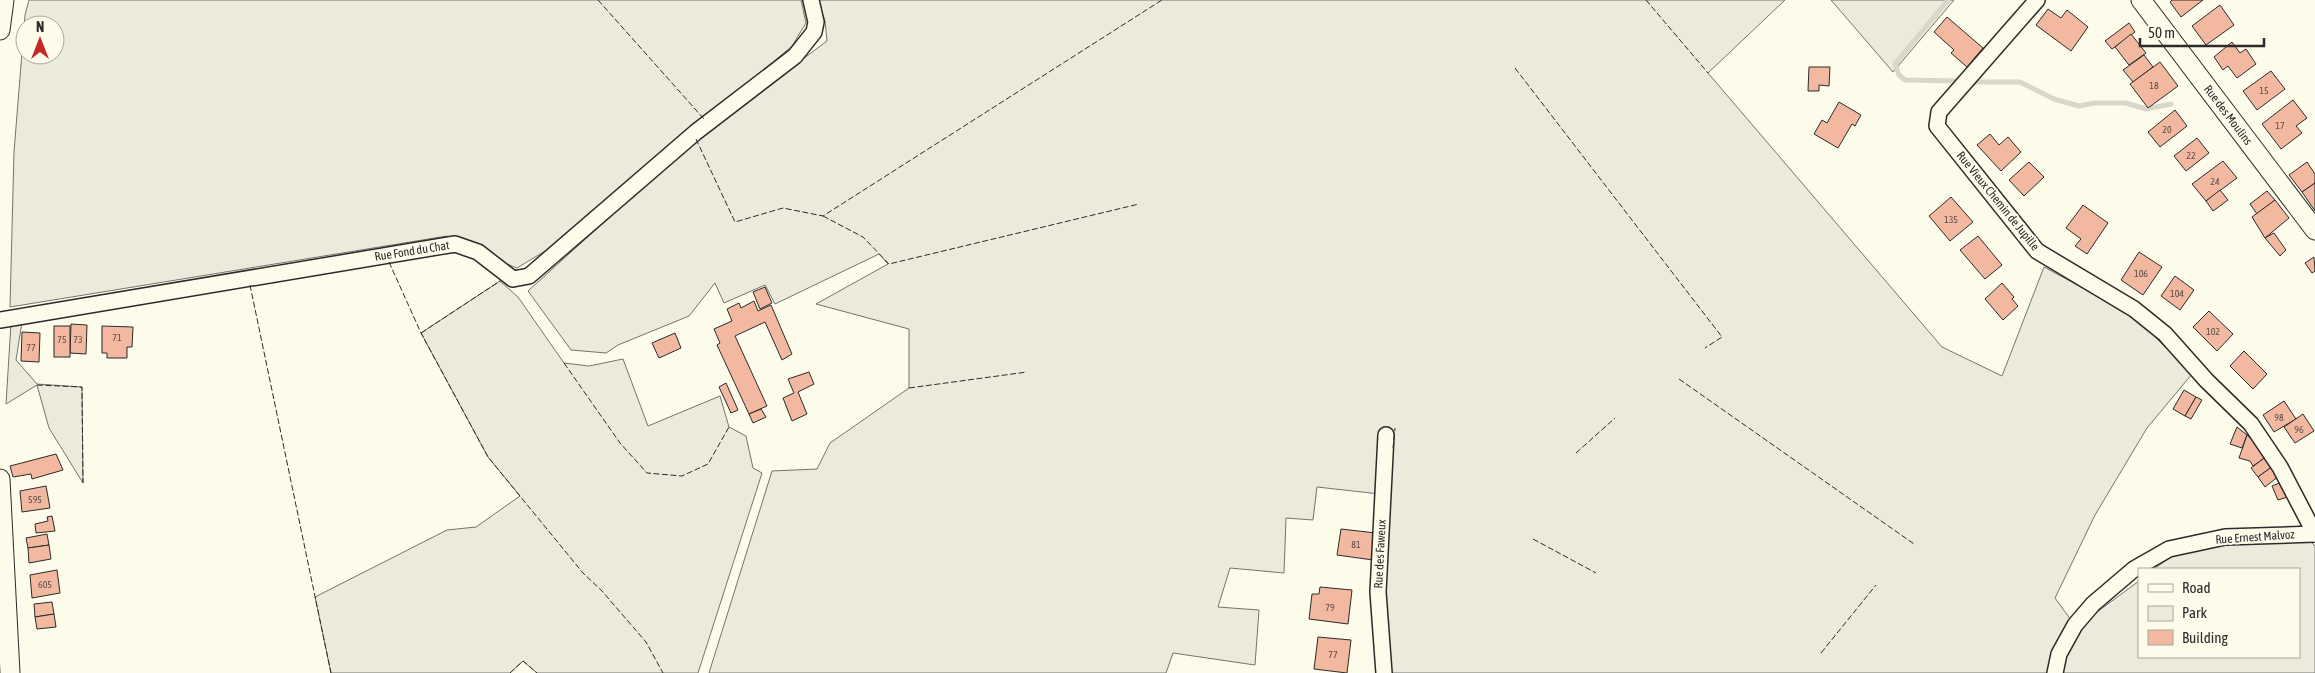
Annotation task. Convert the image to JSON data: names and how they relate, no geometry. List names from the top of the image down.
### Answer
{
  "streets": {
    "street": [
      "Rue des Moulins",
      "Rue Vieux Chemin de Jupille",
      "Rue Fond du Chat",
      "Rue Ernest Malvoz",
      "Rue des Faweux"
    ]
  },
  "crossings": [
    ["Rue Vieux Chemin de Jupille", "Rue Ernest Malvoz"]
  ],
  "house_numbers": [
    "18",
    "15",
    "17",
    "20",
    "22",
    "24",
    "135",
    "106",
    "104",
    "102",
    "71",
    "75",
    "73",
    "77",
    "98",
    "96",
    "595",
    "81",
    "605",
    "79",
    "77"
  ],
  "legend": ["Road", "Park", "Building"],
  "scale_bar": "50 m",
  "north": "top"
}
